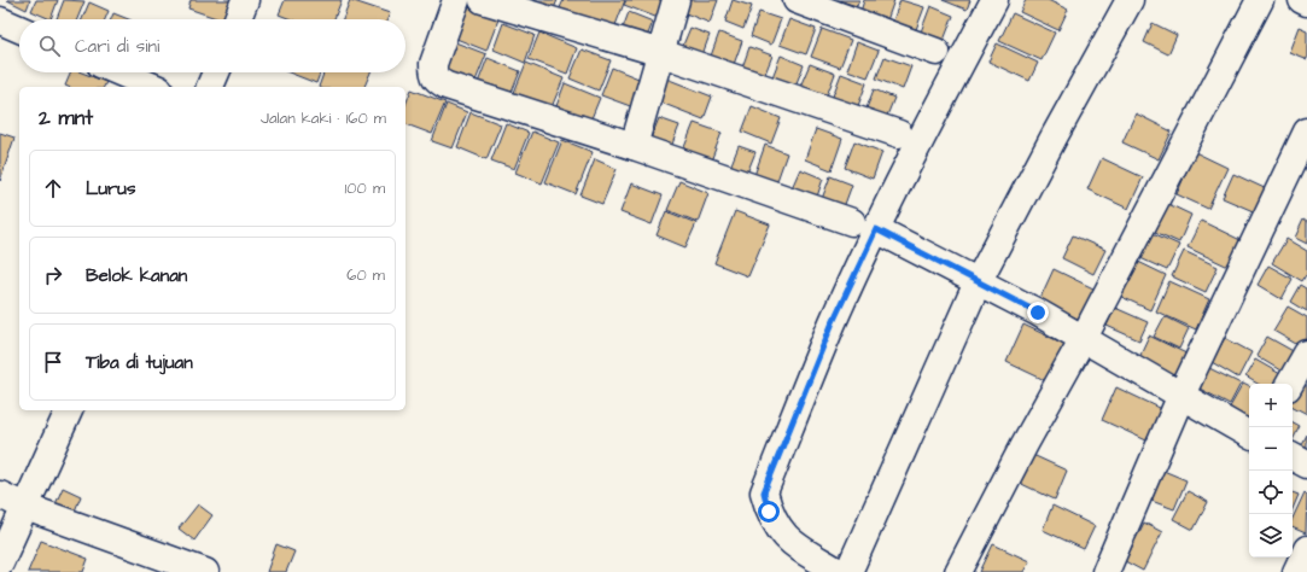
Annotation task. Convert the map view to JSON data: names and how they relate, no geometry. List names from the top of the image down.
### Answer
{
  "page": {
    "search": "Cari di sini",
    "heading": ["2 mnt", "Jalan kaki · 160 m"],
    "list": [
      ["Lurus", "100 m"],
      ["Belok kanan", "60 m"],
      "Tiba di tujuan"
    ],
    "map_buttons": ["+", "−"]
  }
}
